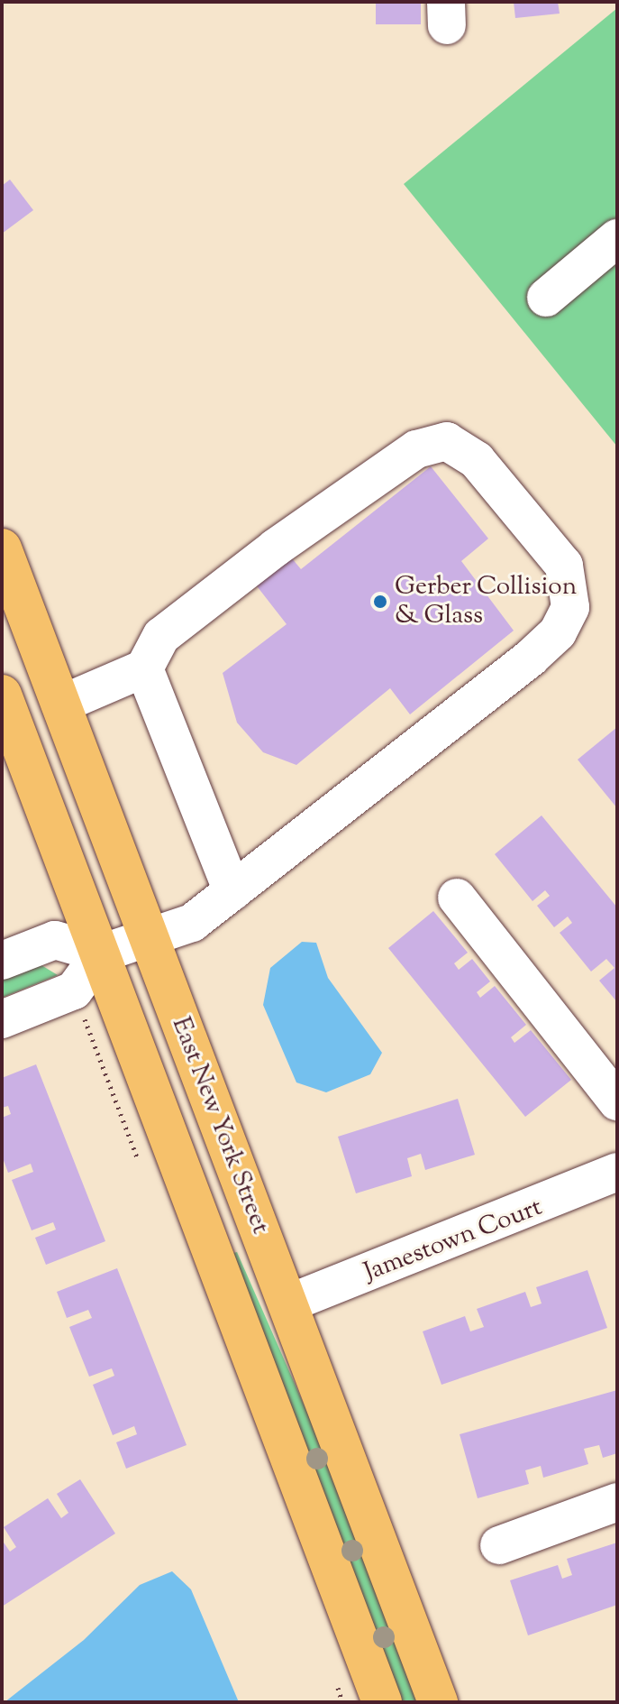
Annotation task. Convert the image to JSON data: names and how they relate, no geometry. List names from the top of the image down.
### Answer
{
  "streets": {
    "main road": ["East New York Street"],
    "street": ["Jamestown Court"]
  },
  "crossings": [
    ["East New York Street", "Jamestown Court"]
  ],
  "places": ["Gerber Collision & Glass"]
}
